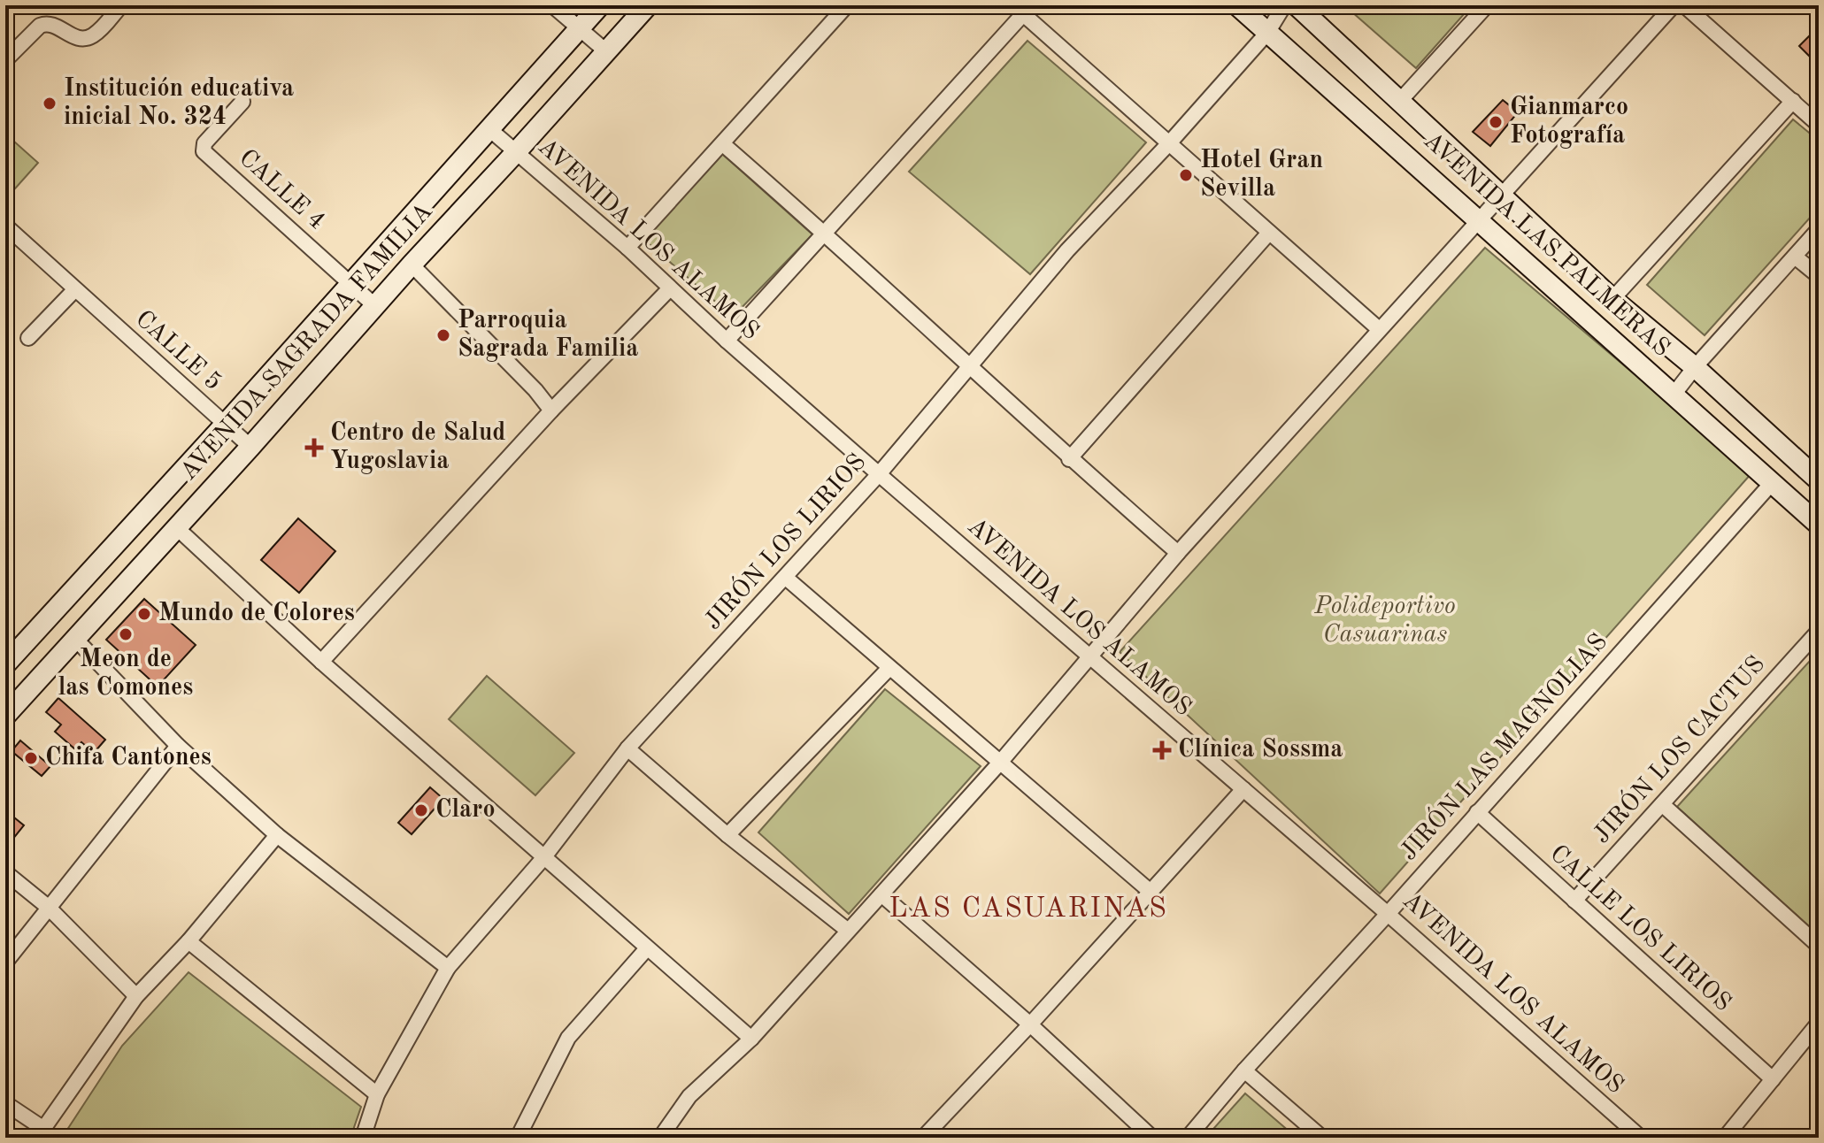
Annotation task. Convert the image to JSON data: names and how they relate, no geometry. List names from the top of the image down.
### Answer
{
  "streets": {
    "main road": ["AVENIDA LAS PALMERAS", "AVENIDA SAGRADA FAMILIA"],
    "street": [
      "CALLE 4",
      "AVENIDA LOS ALAMOS",
      "CALLE 5",
      "JIRÓN LOS LIRIOS",
      "JIRÓN LAS MAGNOLIAS",
      "JIRÓN LOS CACTUS",
      "CALLE LOS LIRIOS"
    ]
  },
  "crossings": [
    ["CALLE 4", "AVENIDA SAGRADA FAMILIA"],
    ["AVENIDA LOS ALAMOS", "AVENIDA SAGRADA FAMILIA"],
    ["AVENIDA LOS ALAMOS", "JIRÓN LOS LIRIOS"],
    ["AVENIDA LOS ALAMOS", "JIRÓN LAS MAGNOLIAS"],
    ["AVENIDA LAS PALMERAS", "JIRÓN LOS LIRIOS"],
    ["AVENIDA LAS PALMERAS", "JIRÓN LAS MAGNOLIAS"],
    ["AVENIDA SAGRADA FAMILIA", "CALLE 5"],
    ["JIRÓN LAS MAGNOLIAS", "CALLE LOS LIRIOS"],
    ["JIRÓN LOS CACTUS", "CALLE LOS LIRIOS"]
  ],
  "districts": ["LAS CASUARINAS"],
  "parks": ["Polideportivo Casuarinas"],
  "places": {
    "other": [
      "Institución educativa inicial No. 324",
      "Gianmarco Fotografía",
      "Hotel Gran Sevilla",
      "Parroquia Sagrada Familia",
      "Mundo de Colores",
      "Meon de las Comones",
      "Chifa Cantones",
      "Claro"
    ],
    "health": ["Centro de Salud Yugoslavia", "Clínica Sossma"]
  }
}
